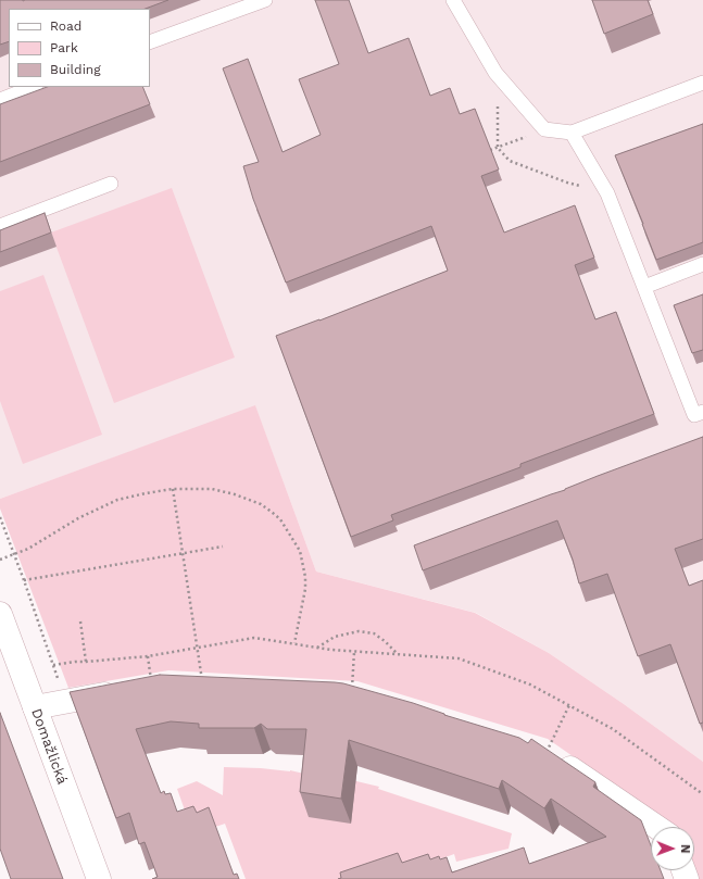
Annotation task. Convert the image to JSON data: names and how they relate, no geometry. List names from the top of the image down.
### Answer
{
  "streets": {
    "street": ["Domažlická"]
  },
  "legend": ["Road", "Park", "Building"],
  "north": "right"
}
